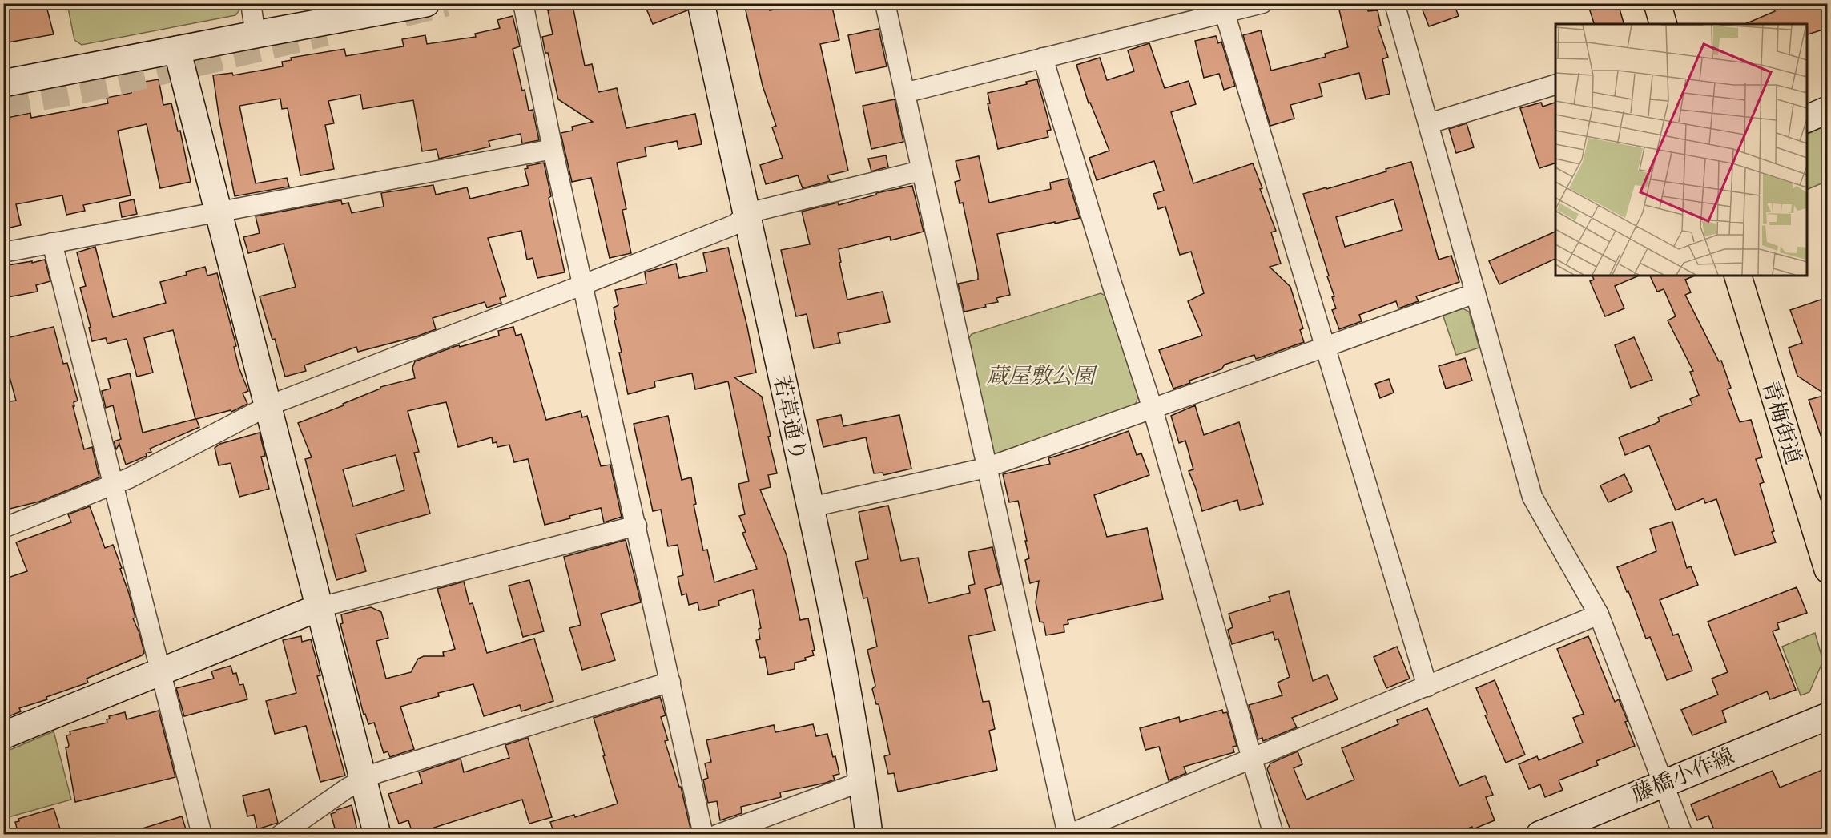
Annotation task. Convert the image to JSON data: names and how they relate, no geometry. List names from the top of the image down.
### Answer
{
  "streets": {
    "main road": ["青梅街道"],
    "street": ["若草通り", "藤橋小作線"]
  },
  "parks": ["蔵屋敷公園"]
}
